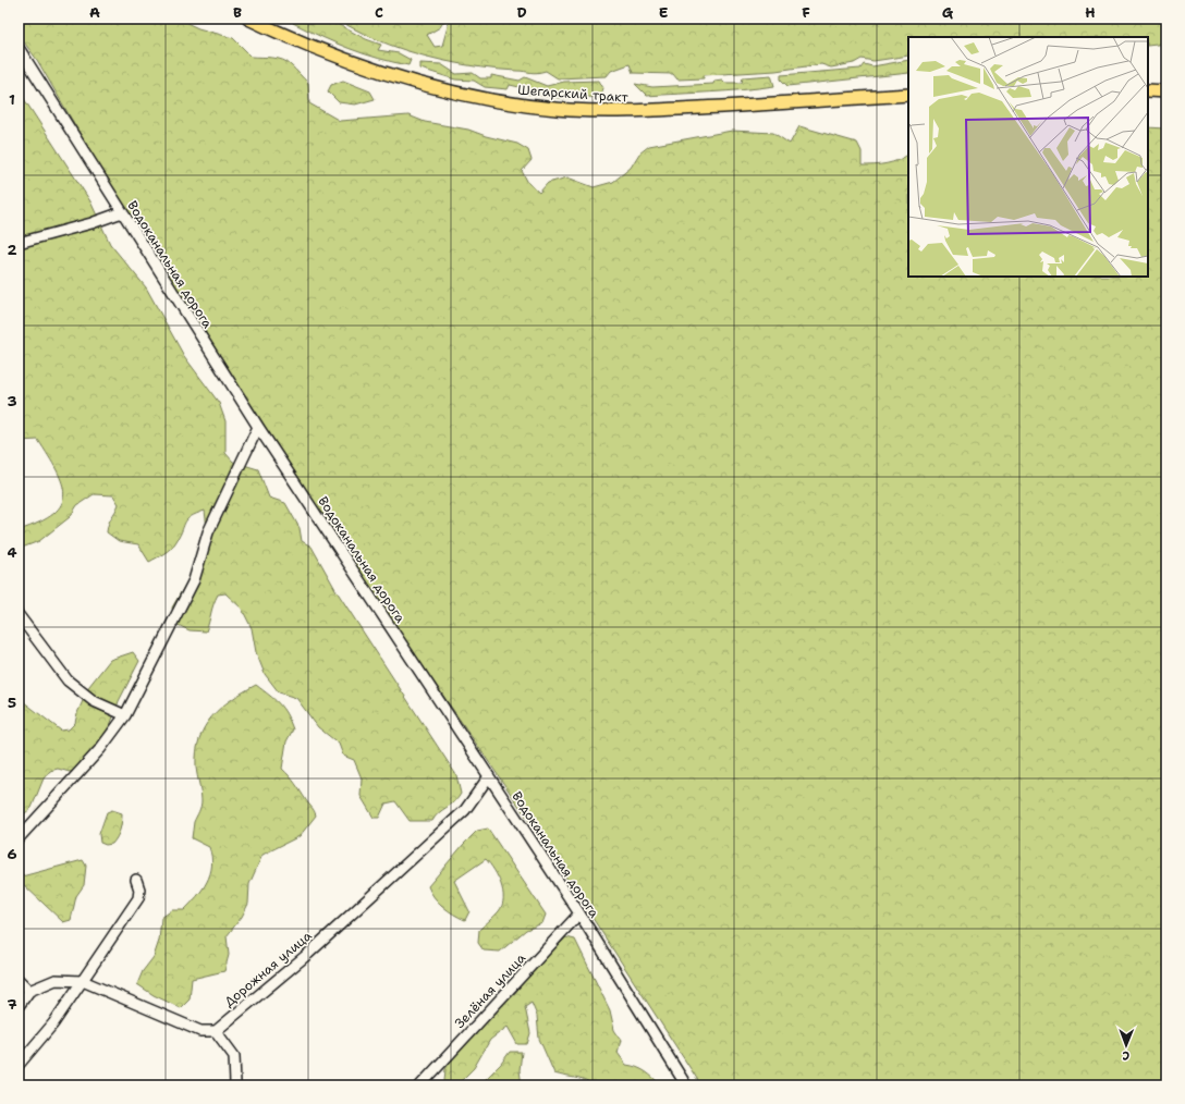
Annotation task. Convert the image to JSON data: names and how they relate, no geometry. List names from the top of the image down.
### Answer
{
  "streets": {
    "main road": ["Шегарский тракт"],
    "street": ["Водоканальная дорога", "Дорожная улица", "Зелёная улица"]
  },
  "crossings": [
    ["Водоканальная дорога", "Дорожная улица"],
    ["Водоканальная дорога", "Зелёная улица"]
  ],
  "north": "bottom",
  "grid": {
    "columns": [
      "A",
      "B",
      "C",
      "D",
      "E",
      "F",
      "G",
      "H"
    ],
    "rows": [
      "1",
      "2",
      "3",
      "4",
      "5",
      "6",
      "7"
    ]
  }
}
